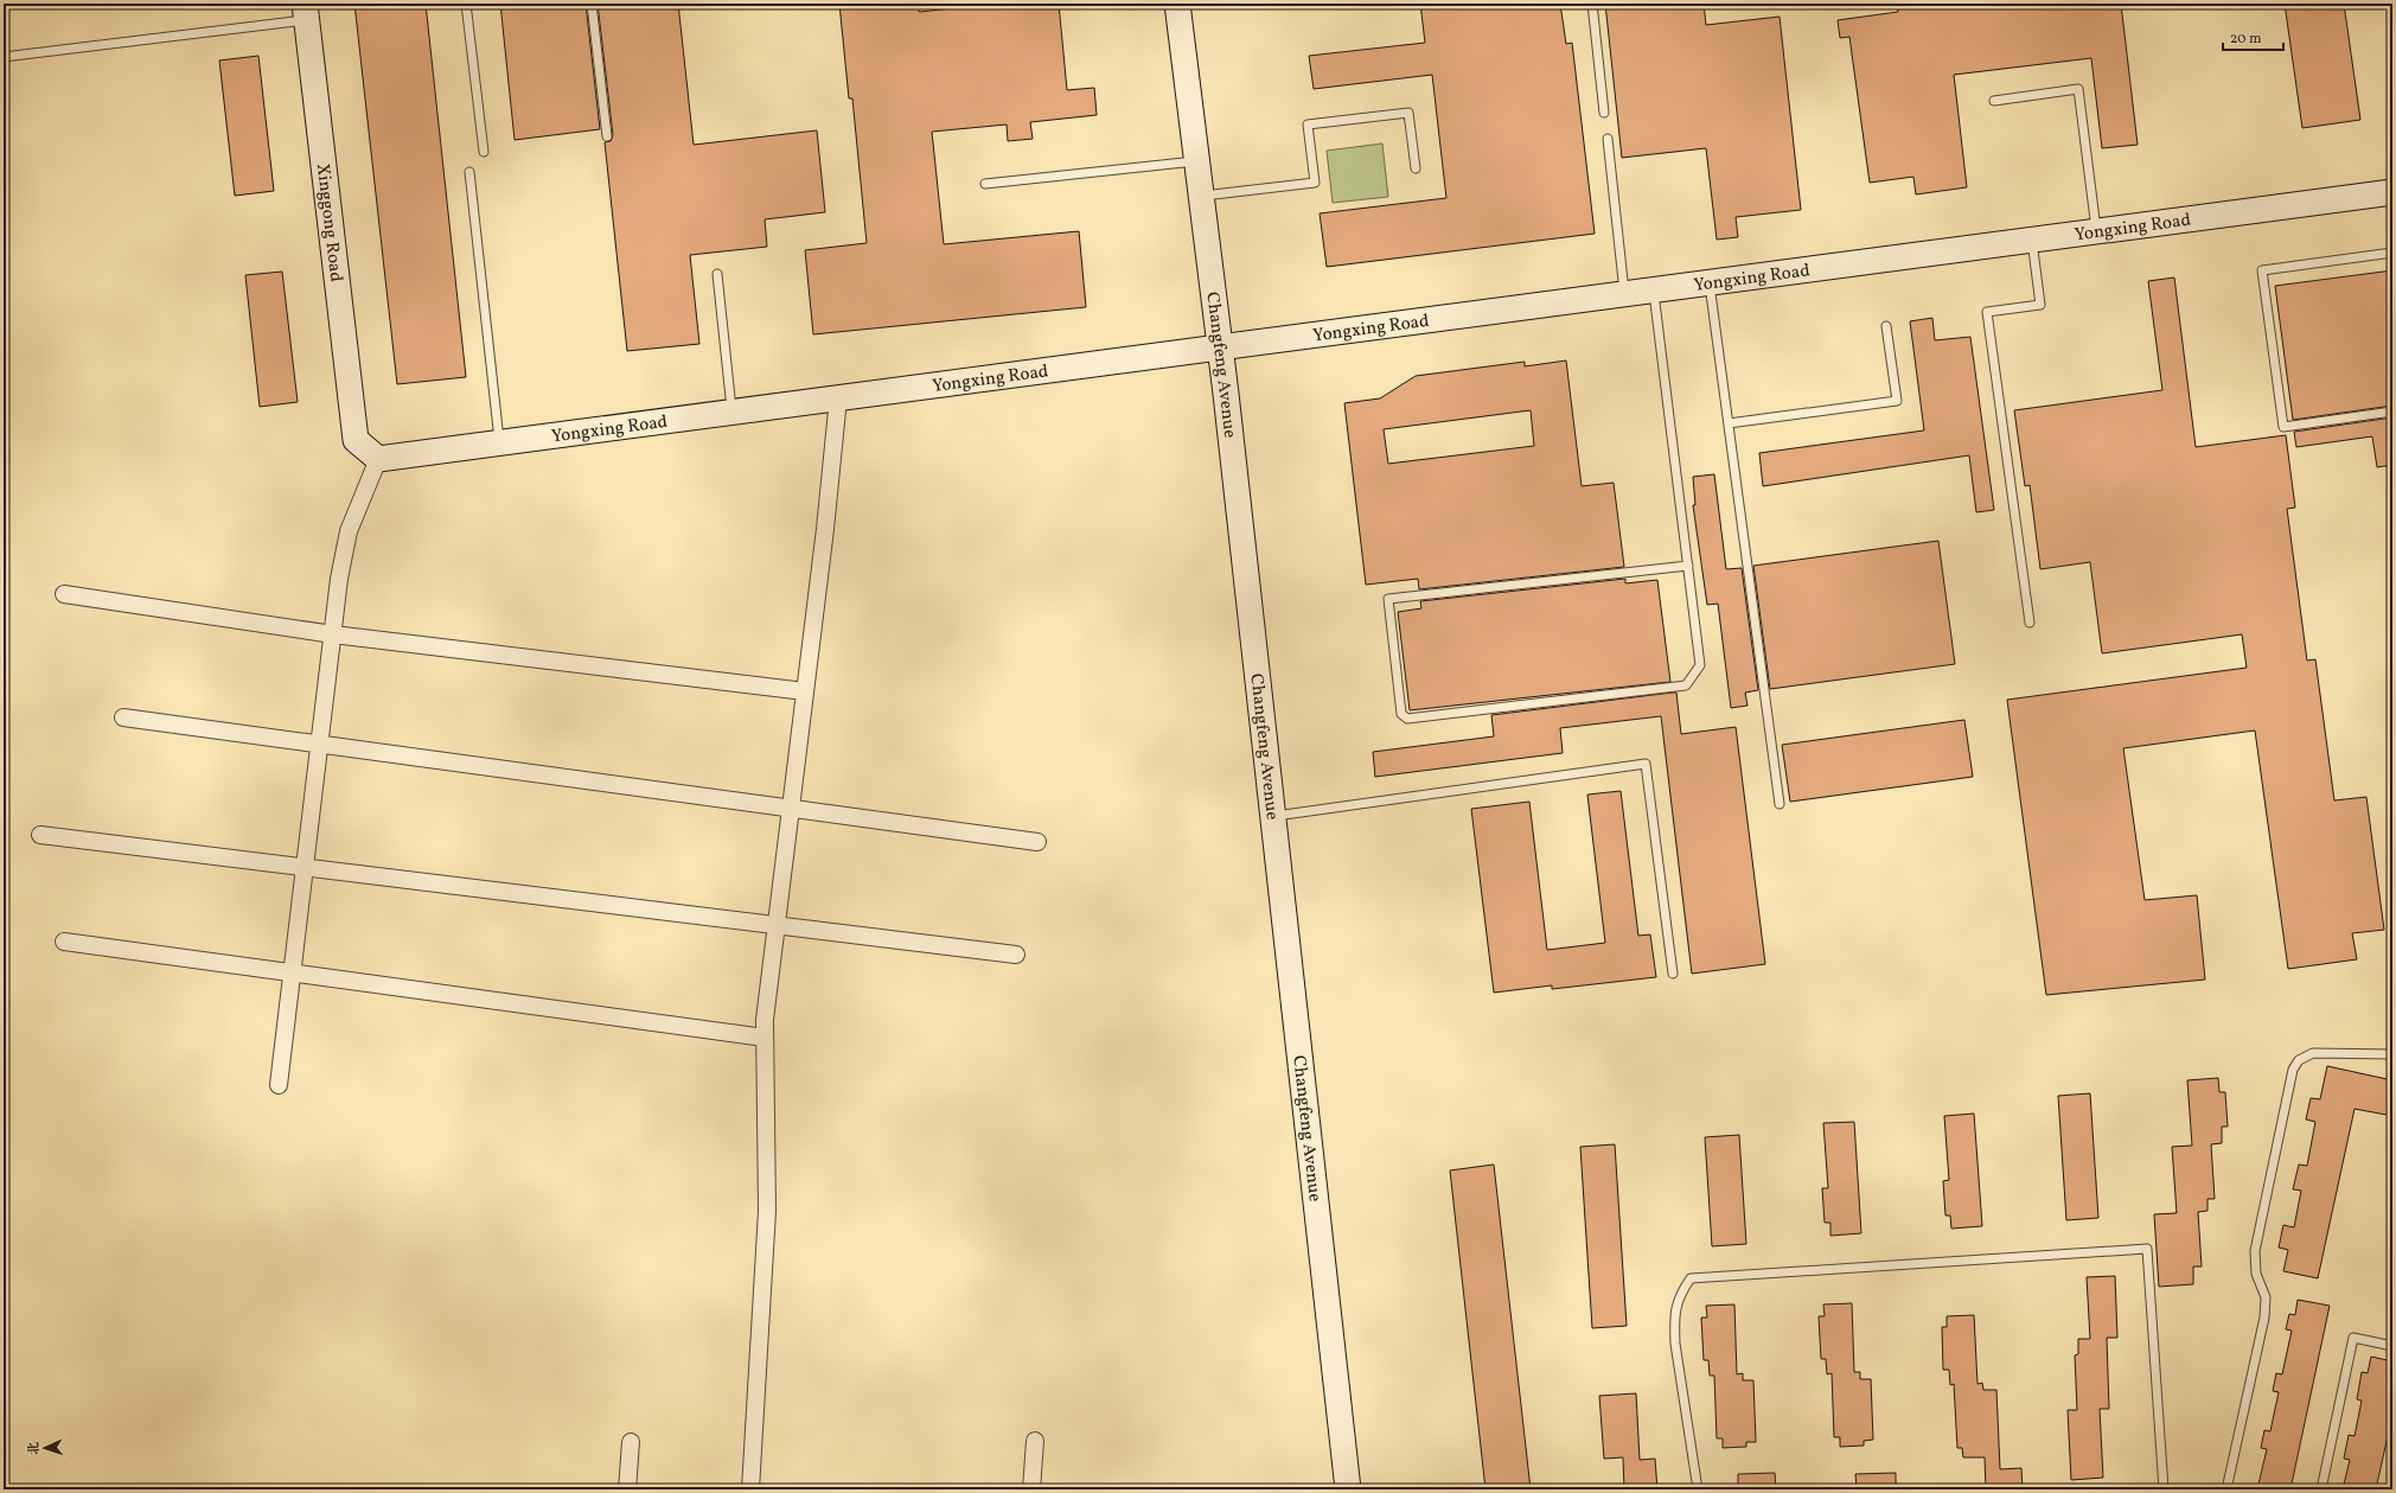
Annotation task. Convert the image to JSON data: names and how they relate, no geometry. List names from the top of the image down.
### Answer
{
  "streets": {
    "street": ["Xinggong Road", "Yongxing Road", "Changfeng Avenue"]
  },
  "crossings": [
    ["Xinggong Road", "Yongxing Road"],
    ["Yongxing Road", "Changfeng Avenue"]
  ],
  "scale_bar": "20 m",
  "north": "left"
}
